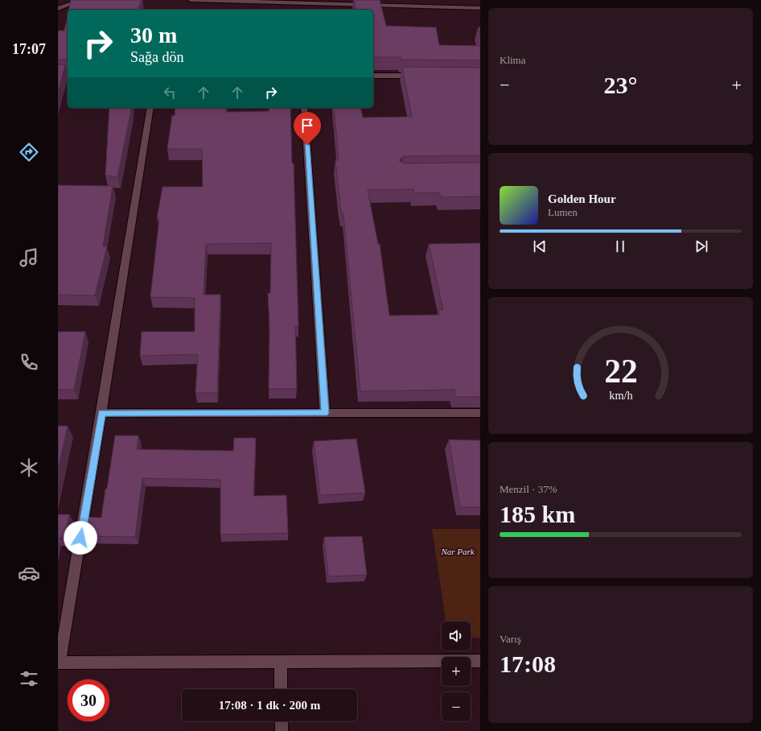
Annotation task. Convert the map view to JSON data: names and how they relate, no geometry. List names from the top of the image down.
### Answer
{
  "parks": ["Nar Park"],
  "page": {
    "tabs": "17:07",
    "tile": [
      "Klima",
      ["Menzil · 37%", "185 km"],
      ["Varış", "17:08"]
    ],
    "turn": ["30 m", "Sağa dön"],
    "heat": ["−", "23°", "+"],
    "song": ["Golden Hour", "Lumen"],
    "map_buttons": ["+", "−"],
    "limit": "30",
    "trip": "17:08 · 1 dk · 200 m",
    "gauge": ["22", "km/h"]
  }
}
